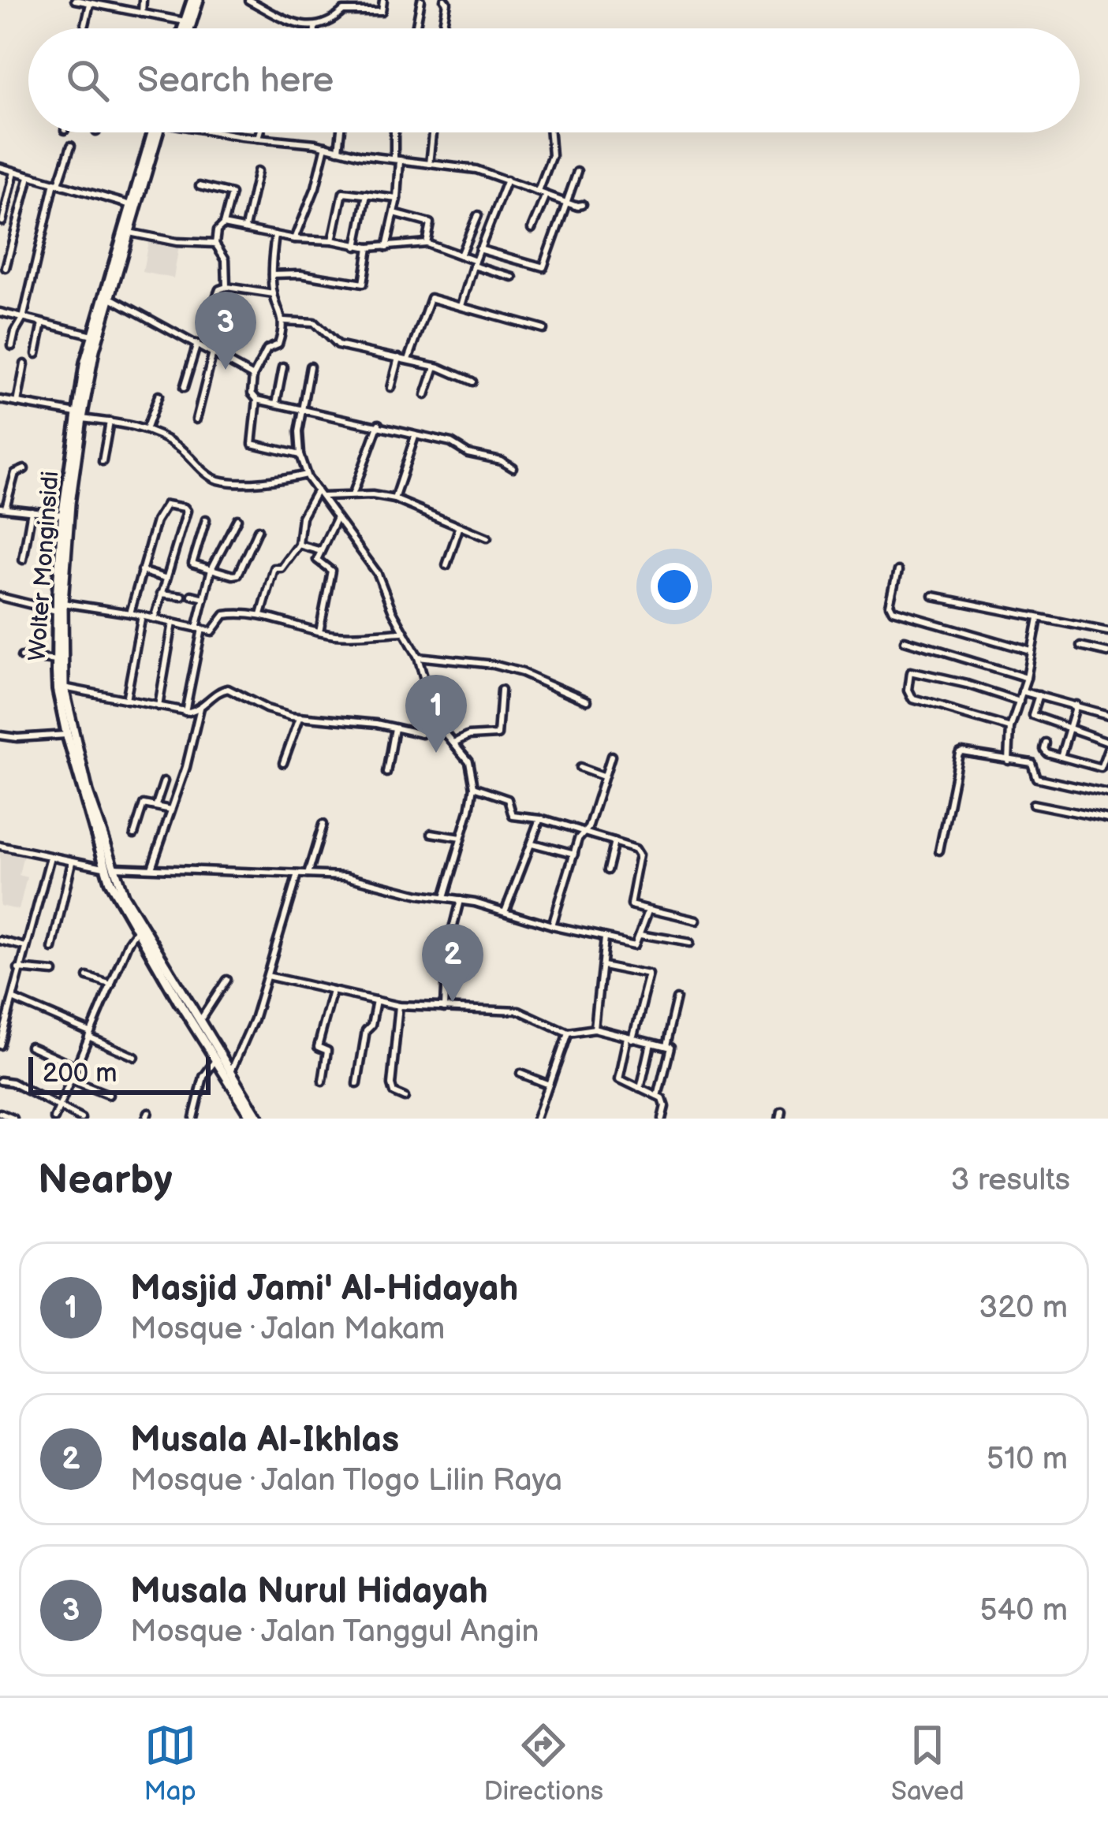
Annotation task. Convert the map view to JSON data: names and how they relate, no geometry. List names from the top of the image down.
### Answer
{
  "streets": {
    "main road": ["Wolter Monginsidi"]
  },
  "scale_bar": "200 m",
  "page": {
    "search": "Search here",
    "pins": ["3", "1", "2"],
    "scale": "200 m",
    "heading": ["Nearby", "3 results"],
    "list": [
      {
        "mark": "1",
        "name": "Masjid Jami' Al-Hidayah",
        "note": "Mosque · Jalan Makam",
        "value": "320 m"
      },
      {
        "mark": "2",
        "name": "Musala Al-Ikhlas",
        "note": "Mosque · Jalan Tlogo Lilin Raya",
        "value": "510 m"
      },
      {
        "mark": "3",
        "name": "Musala Nurul Hidayah",
        "note": "Mosque · Jalan Tanggul Angin",
        "value": "540 m"
      }
    ],
    "nav": ["Map", "Directions", "Saved"]
  }
}
